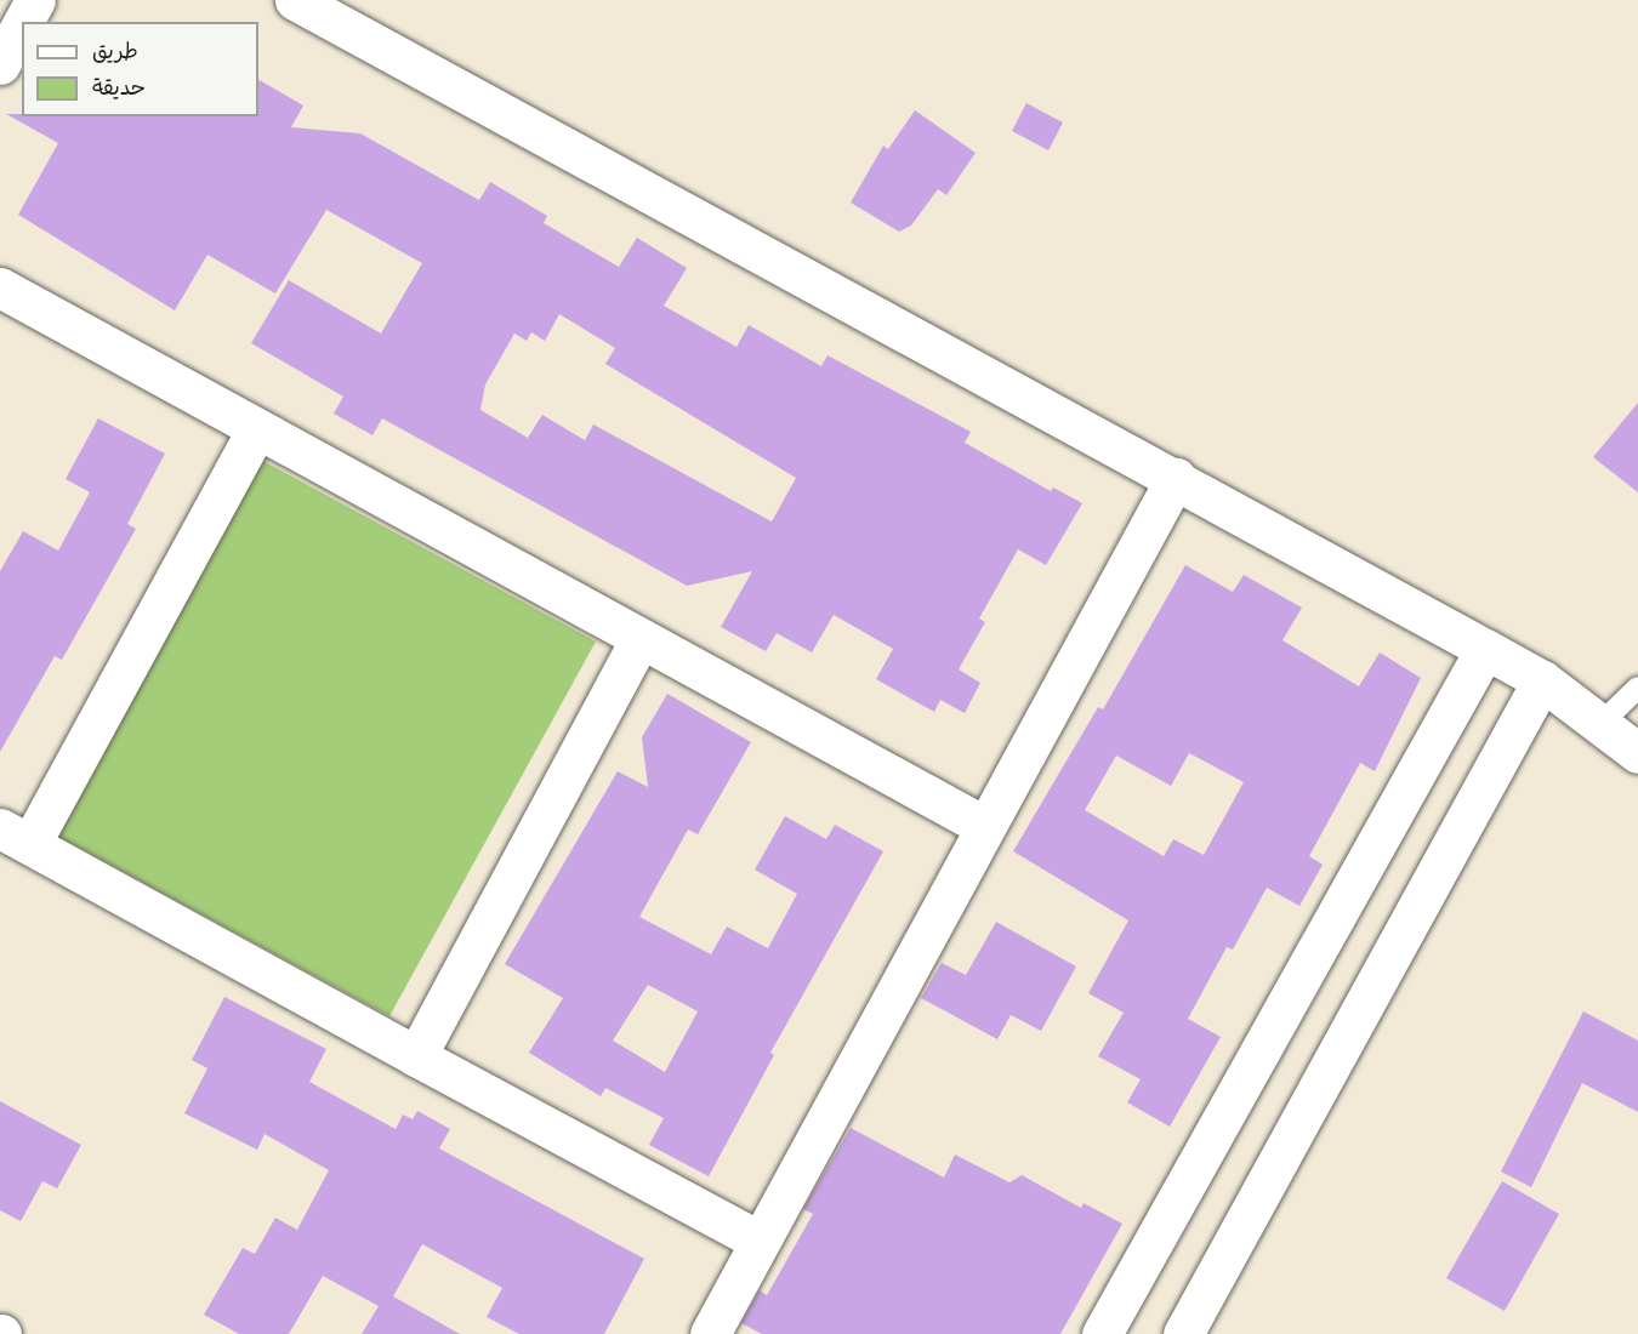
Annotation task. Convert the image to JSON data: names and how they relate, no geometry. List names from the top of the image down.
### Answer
{
  "legend": ["طريق", "حديقة"]
}
